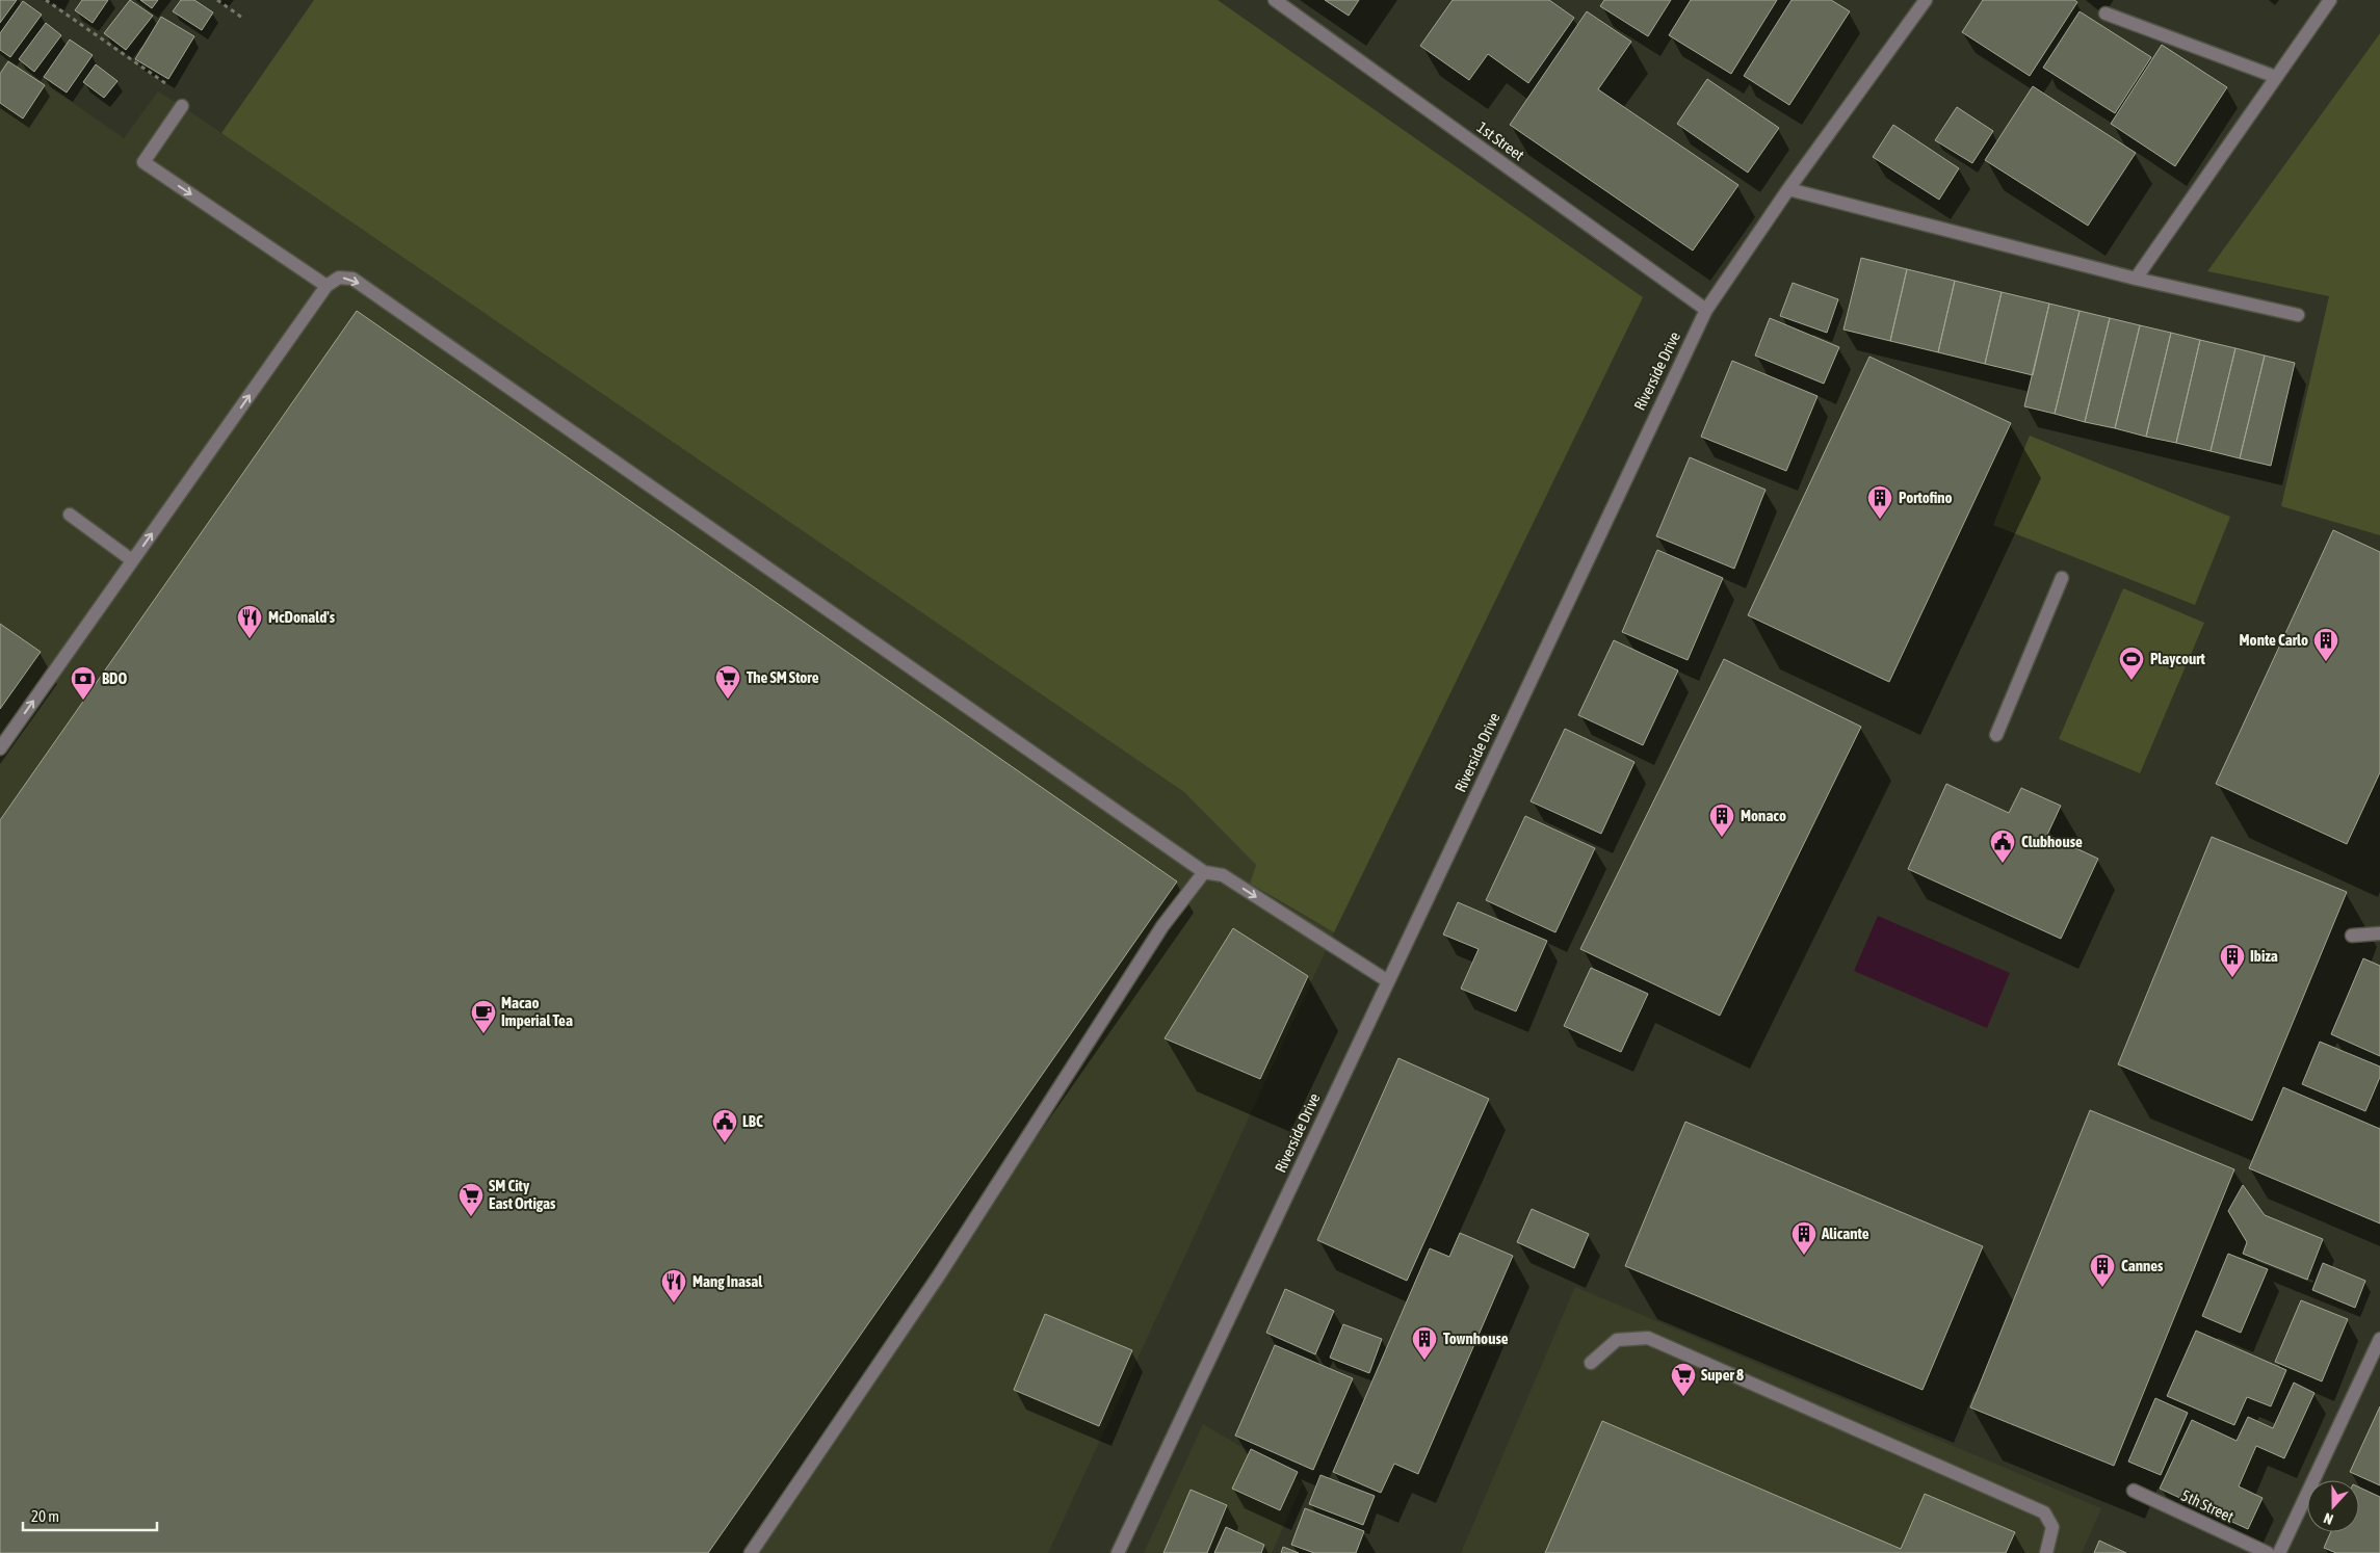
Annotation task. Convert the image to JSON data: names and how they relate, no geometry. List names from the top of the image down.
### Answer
{
  "streets": {
    "street": ["1st Street", "Riverside Drive", "5th Street"]
  },
  "crossings": [
    ["1st Street", "Riverside Drive"]
  ],
  "places": {
    "building": [
      "Portofino",
      "Monte Carlo",
      "Monaco",
      "Ibiza",
      "Alicante",
      "Cannes",
      "Townhouse"
    ],
    "restaurant": ["McDonald's", "Mang Inasal"],
    "sports": ["Playcourt"],
    "supermarket": ["The SM Store", "SM City East Ortigas", "Super 8"],
    "bank": ["BDO"],
    "public building": ["Clubhouse", "LBC"],
    "cafe": ["Macao Imperial Tea"]
  },
  "scale_bar": "20 m",
  "north": "bottom"
}
